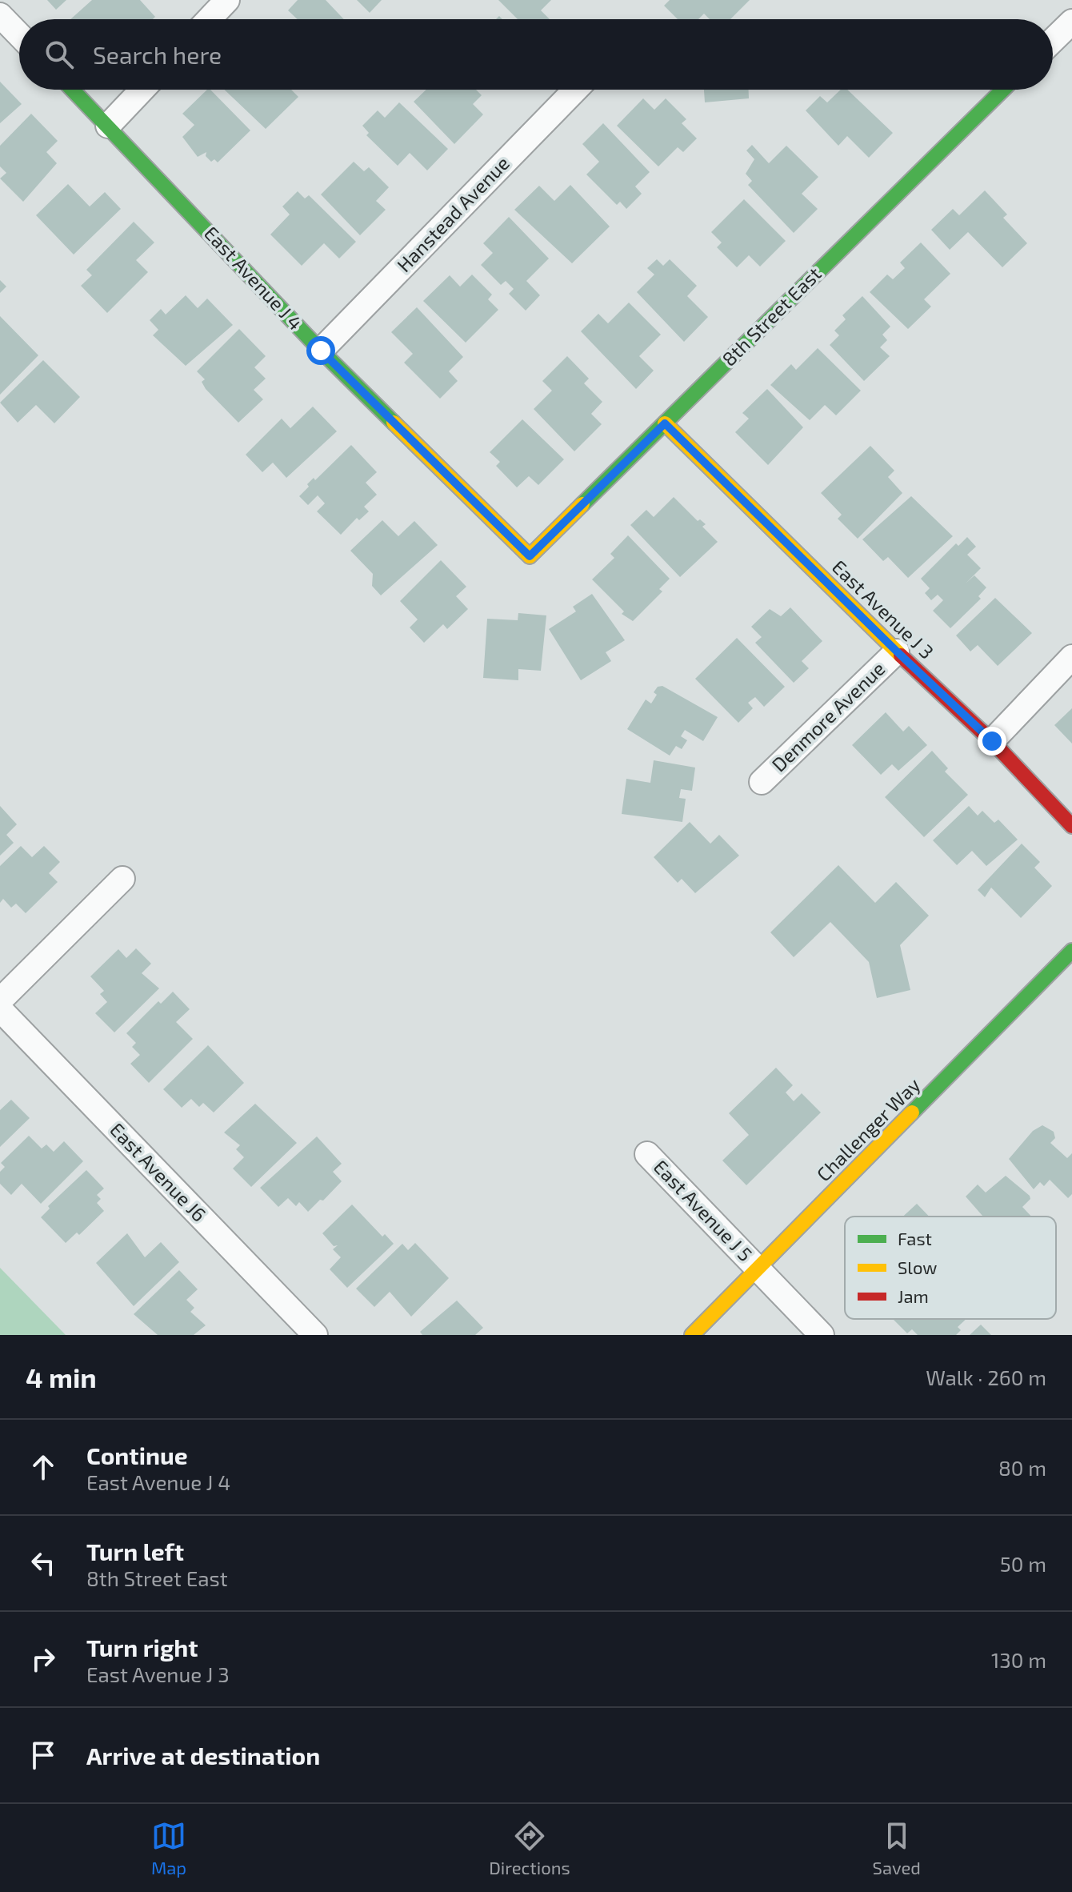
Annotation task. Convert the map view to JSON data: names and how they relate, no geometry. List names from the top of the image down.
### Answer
{
  "streets": {
    "street": [
      "Hanstead Avenue",
      "East Avenue J 4",
      "8th Street East",
      "East Avenue J 3",
      "Denmore Avenue",
      "Challenger Way",
      "East Avenue J6",
      "East Avenue J 5"
    ]
  },
  "crossings": [
    ["Hanstead Avenue", "East Avenue J 4"],
    ["East Avenue J 4", "8th Street East"],
    ["8th Street East", "East Avenue J 3"],
    ["East Avenue J 3", "Denmore Avenue"],
    ["Challenger Way", "East Avenue J 5"]
  ],
  "legend": ["Fast", "Slow", "Jam"],
  "page": {
    "search": "Search here",
    "heading": ["4 min", "Walk · 260 m"],
    "list": [
      ["Continue", "East Avenue J 4", "80 m"],
      ["Turn left", "8th Street East", "50 m"],
      ["Turn right", "East Avenue J 3", "130 m"],
      "Arrive at destination"
    ],
    "nav": ["Map", "Directions", "Saved"]
  }
}
